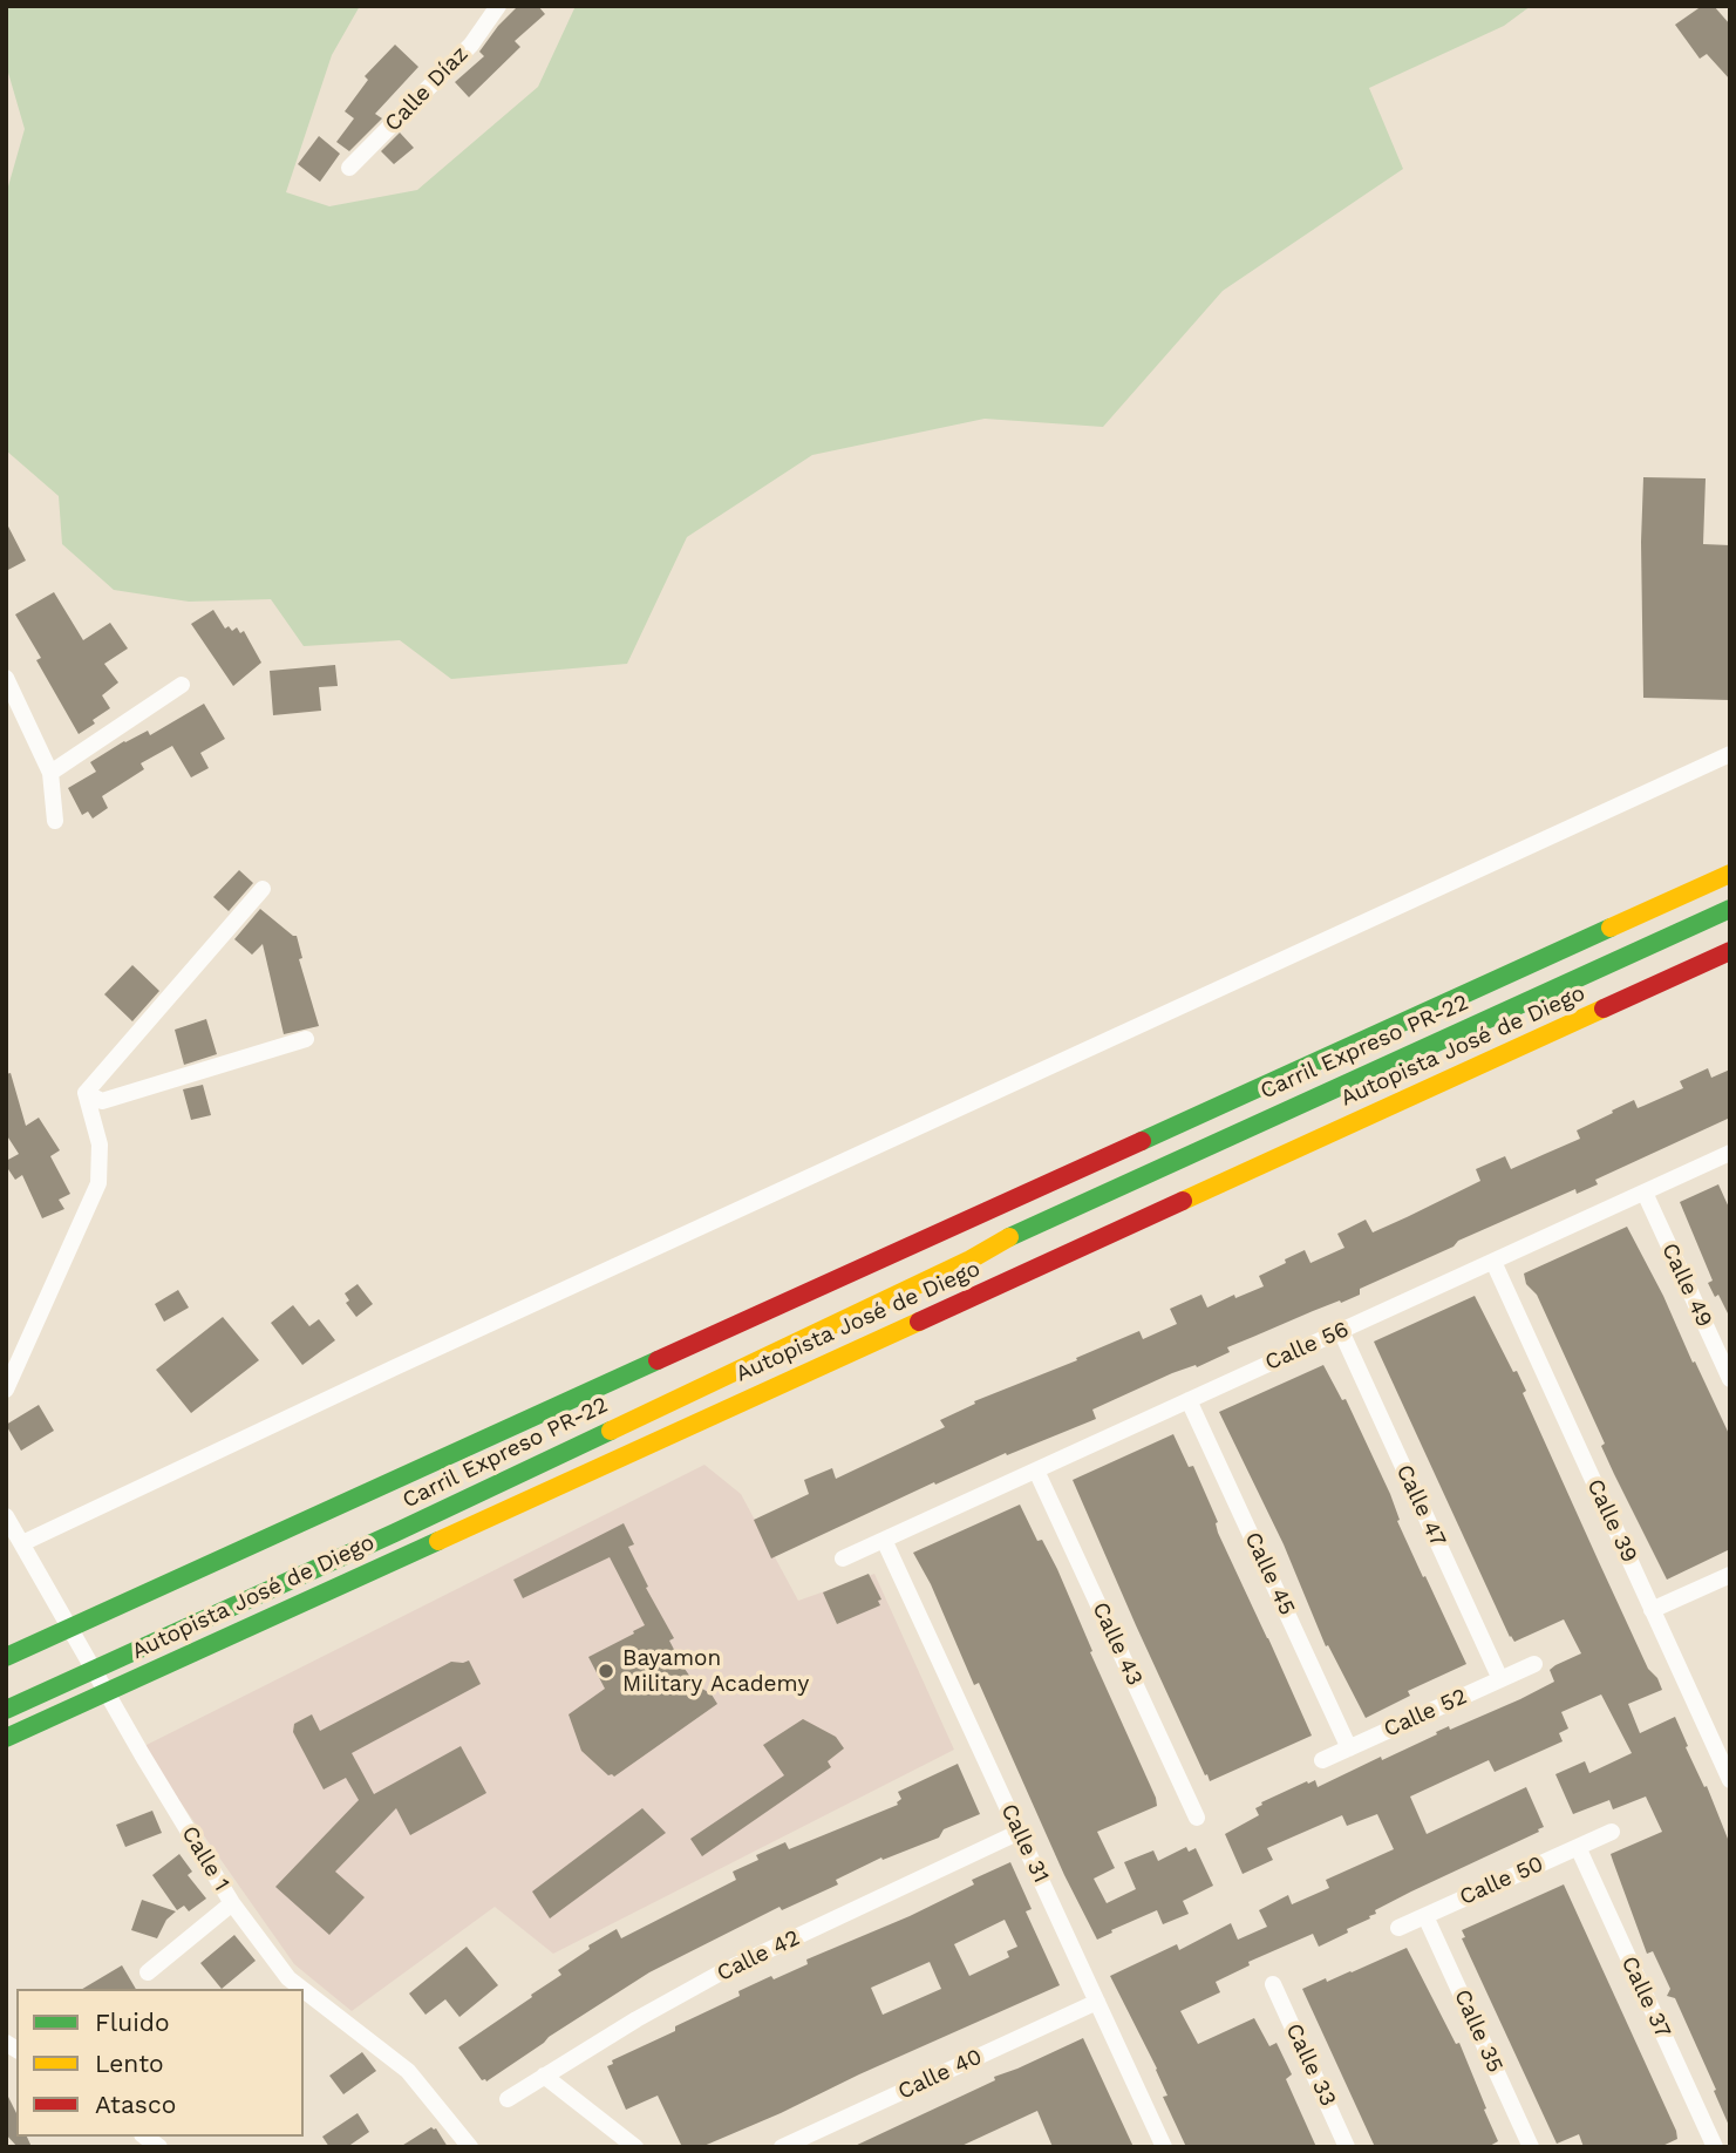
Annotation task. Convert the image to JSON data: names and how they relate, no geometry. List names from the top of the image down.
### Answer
{
  "streets": {
    "highway": ["Autopista José de Diego", "Carril Expreso PR-22"],
    "street": [
      "Calle Díaz",
      "Calle 49",
      "Calle 56",
      "Calle 47",
      "Calle 39",
      "Calle 45",
      "Calle 43",
      "Calle 52",
      "Calle 31",
      "Calle 1",
      "Calle 50",
      "Calle 42",
      "Calle 37",
      "Calle 35",
      "Calle 33",
      "Calle 40"
    ]
  },
  "crossings": [
    ["Calle 49", "Calle 56"],
    ["Calle 56", "Calle 47"],
    ["Calle 56", "Calle 39"],
    ["Calle 56", "Calle 45"],
    ["Calle 56", "Calle 43"],
    ["Calle 56", "Calle 31"],
    ["Calle 47", "Calle 52"],
    ["Calle 45", "Calle 52"],
    ["Calle 31", "Calle 42"],
    ["Calle 31", "Calle 40"],
    ["Calle 50", "Calle 37"],
    ["Calle 50", "Calle 35"]
  ],
  "places": ["Bayamon Military Academy"],
  "legend": ["Fluido", "Lento", "Atasco"]
}
